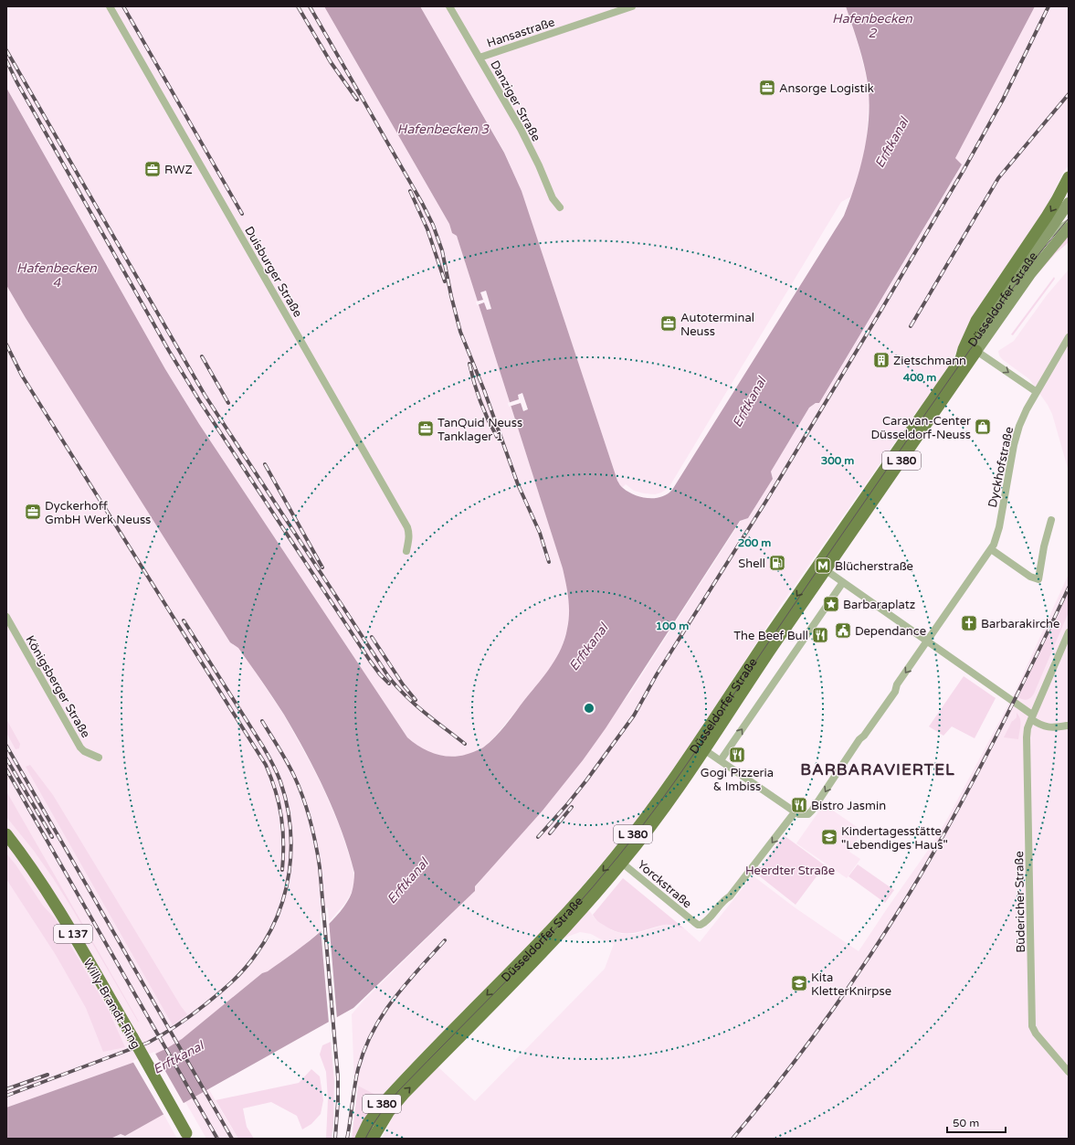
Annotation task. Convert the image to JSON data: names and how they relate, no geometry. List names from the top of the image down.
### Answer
{
  "streets": {
    "main road": [
      "Düsseldorfer Straße",
      "L 380",
      "L 137",
      "Willy-Brandt-Ring"
    ],
    "street": [
      "Hansastraße",
      "Danziger Straße",
      "Duisburger Straße",
      "Dyckhofstraße",
      "Königsberger Straße",
      "Yorckstraße",
      "Büdericher Straße"
    ]
  },
  "crossings": [
    ["Hansastraße", "Danziger Straße"],
    ["Düsseldorfer Straße", "Yorckstraße"]
  ],
  "districts": ["BARBARAVIERTEL"],
  "water": [
    "Hafenbecken 2",
    "Hafenbecken 3",
    "Erftkanal",
    "Hafenbecken 4"
  ],
  "parks": ["Heerdter Straße"],
  "places": {
    "office": [
      "Ansorge Logistik",
      "RWZ",
      "Autoterminal Neuss",
      "TanQuid Neuss Tanklager 1",
      "Dyckerhoff GmbH Werk Neuss"
    ],
    "building": ["Zietschmann"],
    "shop": ["Caravan-Center Düsseldorf-Neuss"],
    "fuel station": ["Shell"],
    "metro station": ["Blücherstraße"],
    "place": ["Barbaraplatz"],
    "church": ["Barbarakirche"],
    "public building": ["Dependance"],
    "restaurant": ["The Beef Bull", "Gogi Pizzeria & Imbiss", "Bistro Jasmin"],
    "school or university": ["Kindertagesstätte \"Lebendiges Haus\"", "Kita KletterKnirpse"]
  },
  "scale_bar": "50 m",
  "rings": [
    "400 m",
    "300 m",
    "200 m",
    "100 m"
  ]
}
